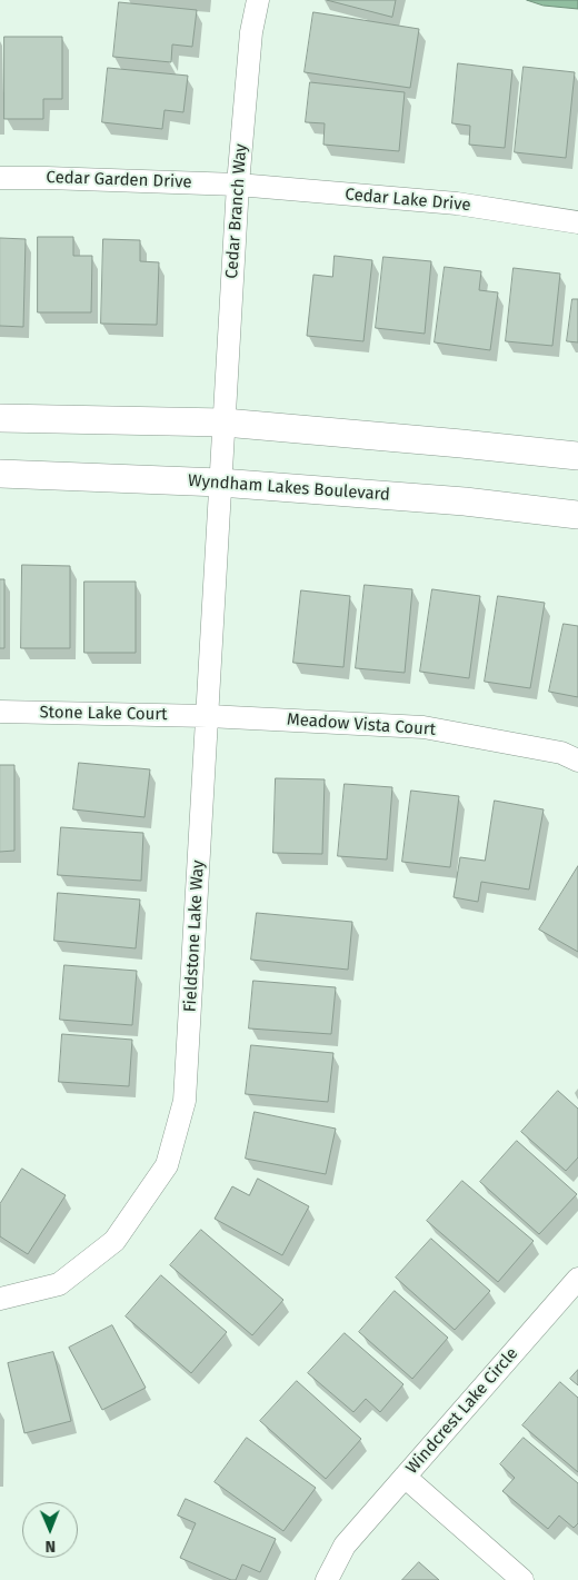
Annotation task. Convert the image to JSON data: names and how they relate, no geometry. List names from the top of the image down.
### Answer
{
  "streets": {
    "street": [
      "Cedar Garden Drive",
      "Cedar Lake Drive",
      "Cedar Branch Way",
      "Wyndham Lakes Boulevard",
      "Stone Lake Court",
      "Meadow Vista Court",
      "Fieldstone Lake Way",
      "Windcrest Lake Circle"
    ]
  },
  "crossings": [
    ["Cedar Garden Drive", "Cedar Lake Drive"],
    ["Cedar Garden Drive", "Cedar Branch Way"],
    ["Cedar Lake Drive", "Cedar Branch Way"],
    ["Cedar Branch Way", "Wyndham Lakes Boulevard"],
    ["Cedar Branch Way", "Fieldstone Lake Way"],
    ["Wyndham Lakes Boulevard", "Fieldstone Lake Way"],
    ["Stone Lake Court", "Meadow Vista Court"],
    ["Stone Lake Court", "Fieldstone Lake Way"],
    ["Meadow Vista Court", "Fieldstone Lake Way"]
  ],
  "north": "bottom"
}
